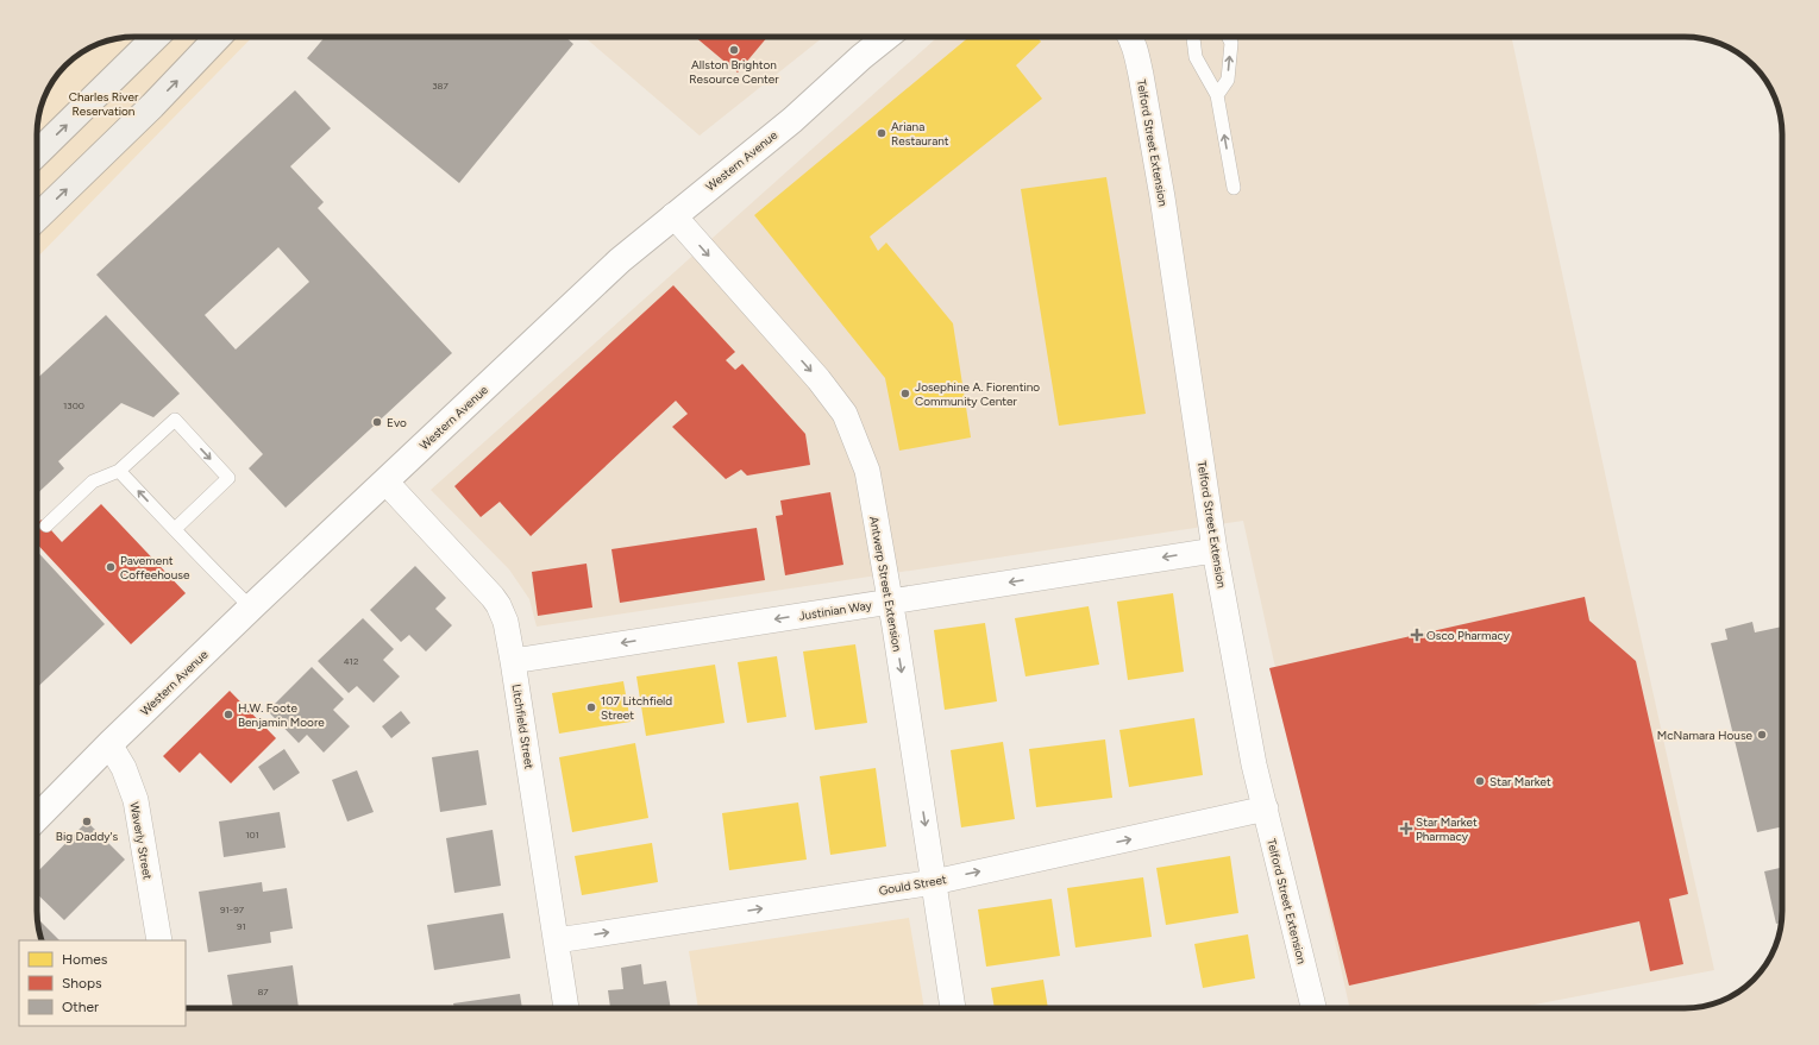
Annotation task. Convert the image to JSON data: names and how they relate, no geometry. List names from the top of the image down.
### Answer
{
  "streets": {
    "main road": ["Western Avenue"],
    "street": [
      "Telford Street Extension",
      "Antwerp Street Extension",
      "Justinian Way",
      "Litchfield Street",
      "Waverly Street",
      "Gould Street"
    ]
  },
  "crossings": [
    ["Telford Street Extension", "Justinian Way"],
    ["Telford Street Extension", "Gould Street"],
    ["Western Avenue", "Antwerp Street Extension"],
    ["Western Avenue", "Litchfield Street"],
    ["Western Avenue", "Waverly Street"],
    ["Antwerp Street Extension", "Justinian Way"],
    ["Antwerp Street Extension", "Gould Street"],
    ["Justinian Way", "Litchfield Street"],
    ["Litchfield Street", "Gould Street"]
  ],
  "one_way": ["Antwerp Street Extension", "Justinian Way", "Gould Street"],
  "parks": ["Charles River Reservation"],
  "places": {
    "other": [
      "Allston Brighton Resource Center",
      "Ariana Restaurant",
      "Josephine A. Fiorentino Community Center",
      "Evo",
      "Pavement Coffeehouse",
      "107 Litchfield Street",
      "H.W. Foote Benjamin Moore",
      "McNamara House",
      "Star Market",
      "Big Daddy's"
    ],
    "health": ["Osco Pharmacy", "Star Market Pharmacy"]
  },
  "house_numbers": [
    "387",
    "1300",
    "412",
    "101",
    "91-97",
    "91",
    "87"
  ],
  "legend": ["Homes", "Shops", "Other"]
}
